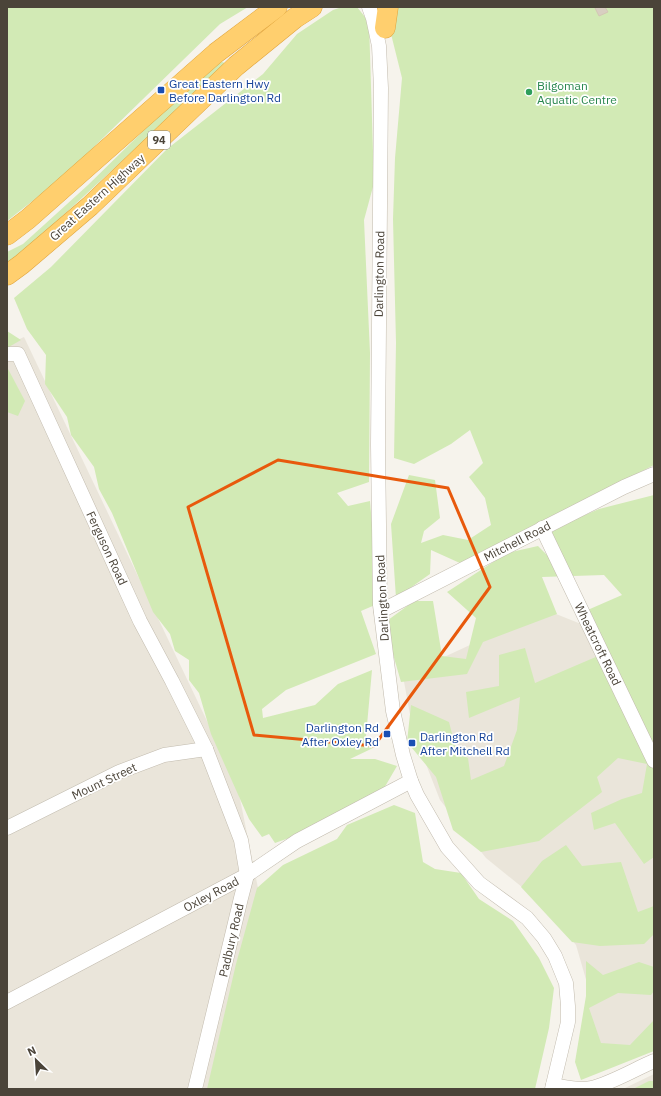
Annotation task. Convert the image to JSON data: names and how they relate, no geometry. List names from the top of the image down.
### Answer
{
  "streets": {
    "highway": ["94", "Great Eastern Highway"],
    "street": [
      "Darlington Road",
      "Mitchell Road",
      "Ferguson Road",
      "Wheatcroft Road",
      "Mount Street",
      "Oxley Road",
      "Padbury Road"
    ]
  },
  "crossings": [
    ["Darlington Road", "Mitchell Road"],
    ["Darlington Road", "Oxley Road"],
    ["Mitchell Road", "Wheatcroft Road"],
    ["Ferguson Road", "Mount Street"],
    ["Ferguson Road", "Padbury Road"],
    ["Mount Street", "Padbury Road"],
    ["Oxley Road", "Padbury Road"]
  ],
  "places": {
    "transit": ["Great Eastern Hwy Before Darlington Rd", "Darlington Rd After Oxley Rd", "Darlington Rd After Mitchell Rd"],
    "other": ["Bilgoman Aquatic Centre"]
  },
  "north": "top left"
}
